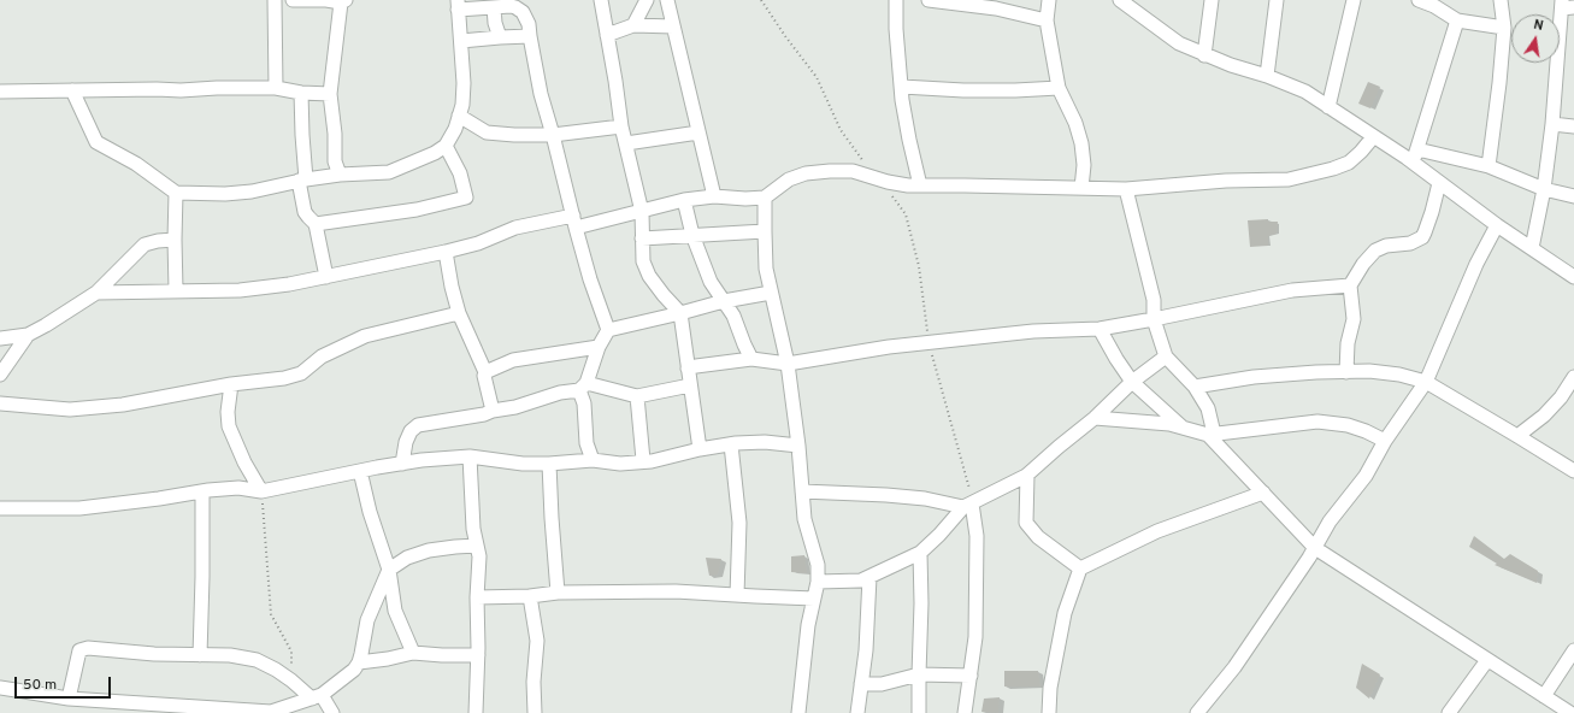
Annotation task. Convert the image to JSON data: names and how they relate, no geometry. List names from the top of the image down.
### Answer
{
  "scale_bar": "50 m",
  "north": "top"
}
